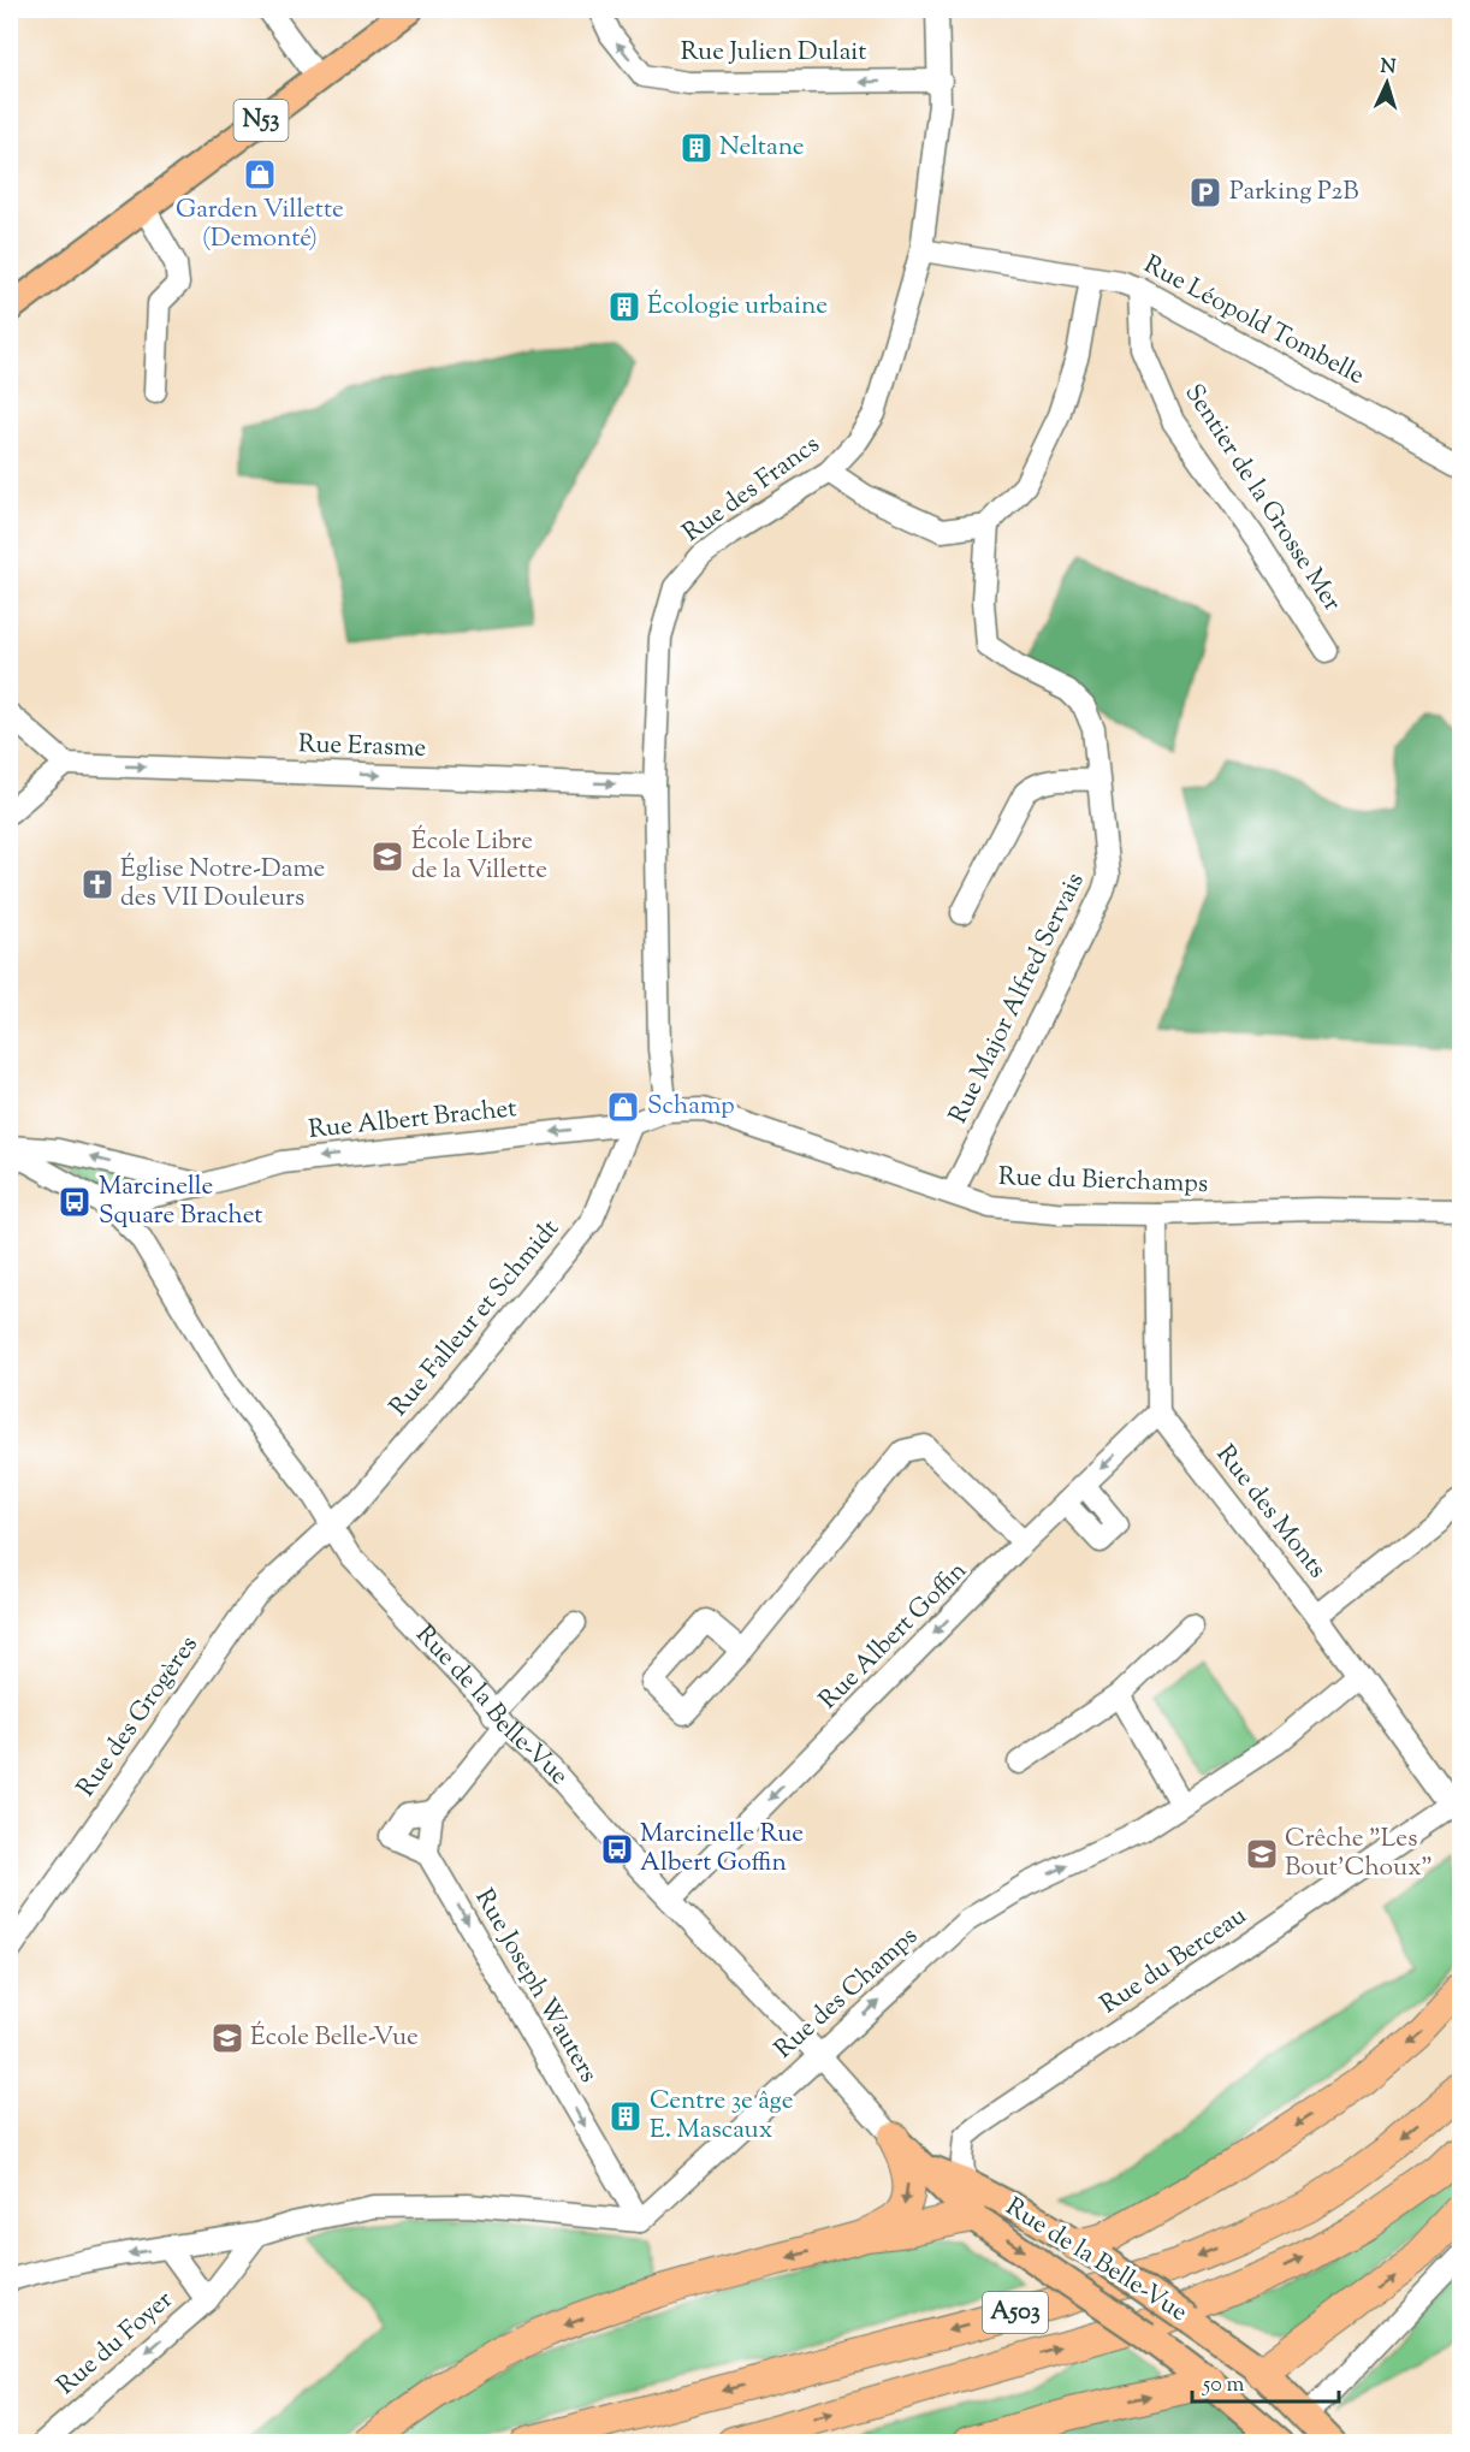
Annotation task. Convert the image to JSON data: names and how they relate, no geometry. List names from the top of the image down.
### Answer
{
  "streets": {
    "highway": ["A503"],
    "main road": ["N53", "Rue de la Belle-Vue"],
    "street": [
      "Rue Julien Dulait",
      "Rue Léopold Tombelle",
      "Rue des Francs",
      "Sentier de la Grosse Mer",
      "Rue Erasme",
      "Rue Major Alfred Servais",
      "Rue Albert Brachet",
      "Rue du Bierchamps",
      "Rue Falleur et Schmidt",
      "Rue des Monts",
      "Rue Albert Goffin",
      "Rue des Grogères",
      "Rue du Berceau",
      "Rue Joseph Wauters",
      "Rue des Champs",
      "Rue du Foyer"
    ]
  },
  "crossings": [
    ["Rue Julien Dulait", "Rue des Francs"],
    ["Rue Léopold Tombelle", "Rue des Francs"],
    ["Rue Léopold Tombelle", "Sentier de la Grosse Mer"],
    ["Rue des Francs", "Rue Erasme"],
    ["Rue des Francs", "Rue du Bierchamps"],
    ["Rue Major Alfred Servais", "Rue du Bierchamps"],
    ["Rue Albert Brachet", "Rue du Bierchamps"],
    ["Rue Albert Brachet", "Rue Falleur et Schmidt"],
    ["Rue Albert Brachet", "Rue de la Belle-Vue"],
    ["Rue du Bierchamps", "Rue Falleur et Schmidt"],
    ["Rue Falleur et Schmidt", "Rue de la Belle-Vue"],
    ["Rue Falleur et Schmidt", "Rue des Grogères"],
    ["Rue des Monts", "Rue Albert Goffin"],
    ["Rue des Monts", "Rue du Berceau"],
    ["Rue des Monts", "Rue des Champs"],
    ["Rue Albert Goffin", "Rue de la Belle-Vue"],
    ["Rue de la Belle-Vue", "Rue des Grogères"],
    ["Rue de la Belle-Vue", "Rue du Berceau"],
    ["Rue de la Belle-Vue", "Rue des Champs"],
    ["Rue Joseph Wauters", "Rue des Champs"]
  ],
  "one_way": [
    "Rue Julien Dulait",
    "Rue Erasme",
    "Rue Albert Brachet",
    "Rue Albert Goffin",
    "Rue Joseph Wauters",
    "Rue des Champs",
    "Rue du Foyer"
  ],
  "places": {
    "building": ["Neltane", "Écologie urbaine", "Centre 3e âge E. Mascaux"],
    "shop": ["Garden Villette (Demonté)", "Schamp"],
    "parking": ["Parking P2B"],
    "school or university": ["École Libre de la Villette", "Crêche \"Les Bout'Choux\"", "École Belle-Vue"],
    "church": ["Église Notre-Dame des VII Douleurs"],
    "bus stop": ["Marcinelle Square Brachet", "Marcinelle Rue Albert Goffin"]
  },
  "scale_bar": "50 m",
  "north": "top"
}
